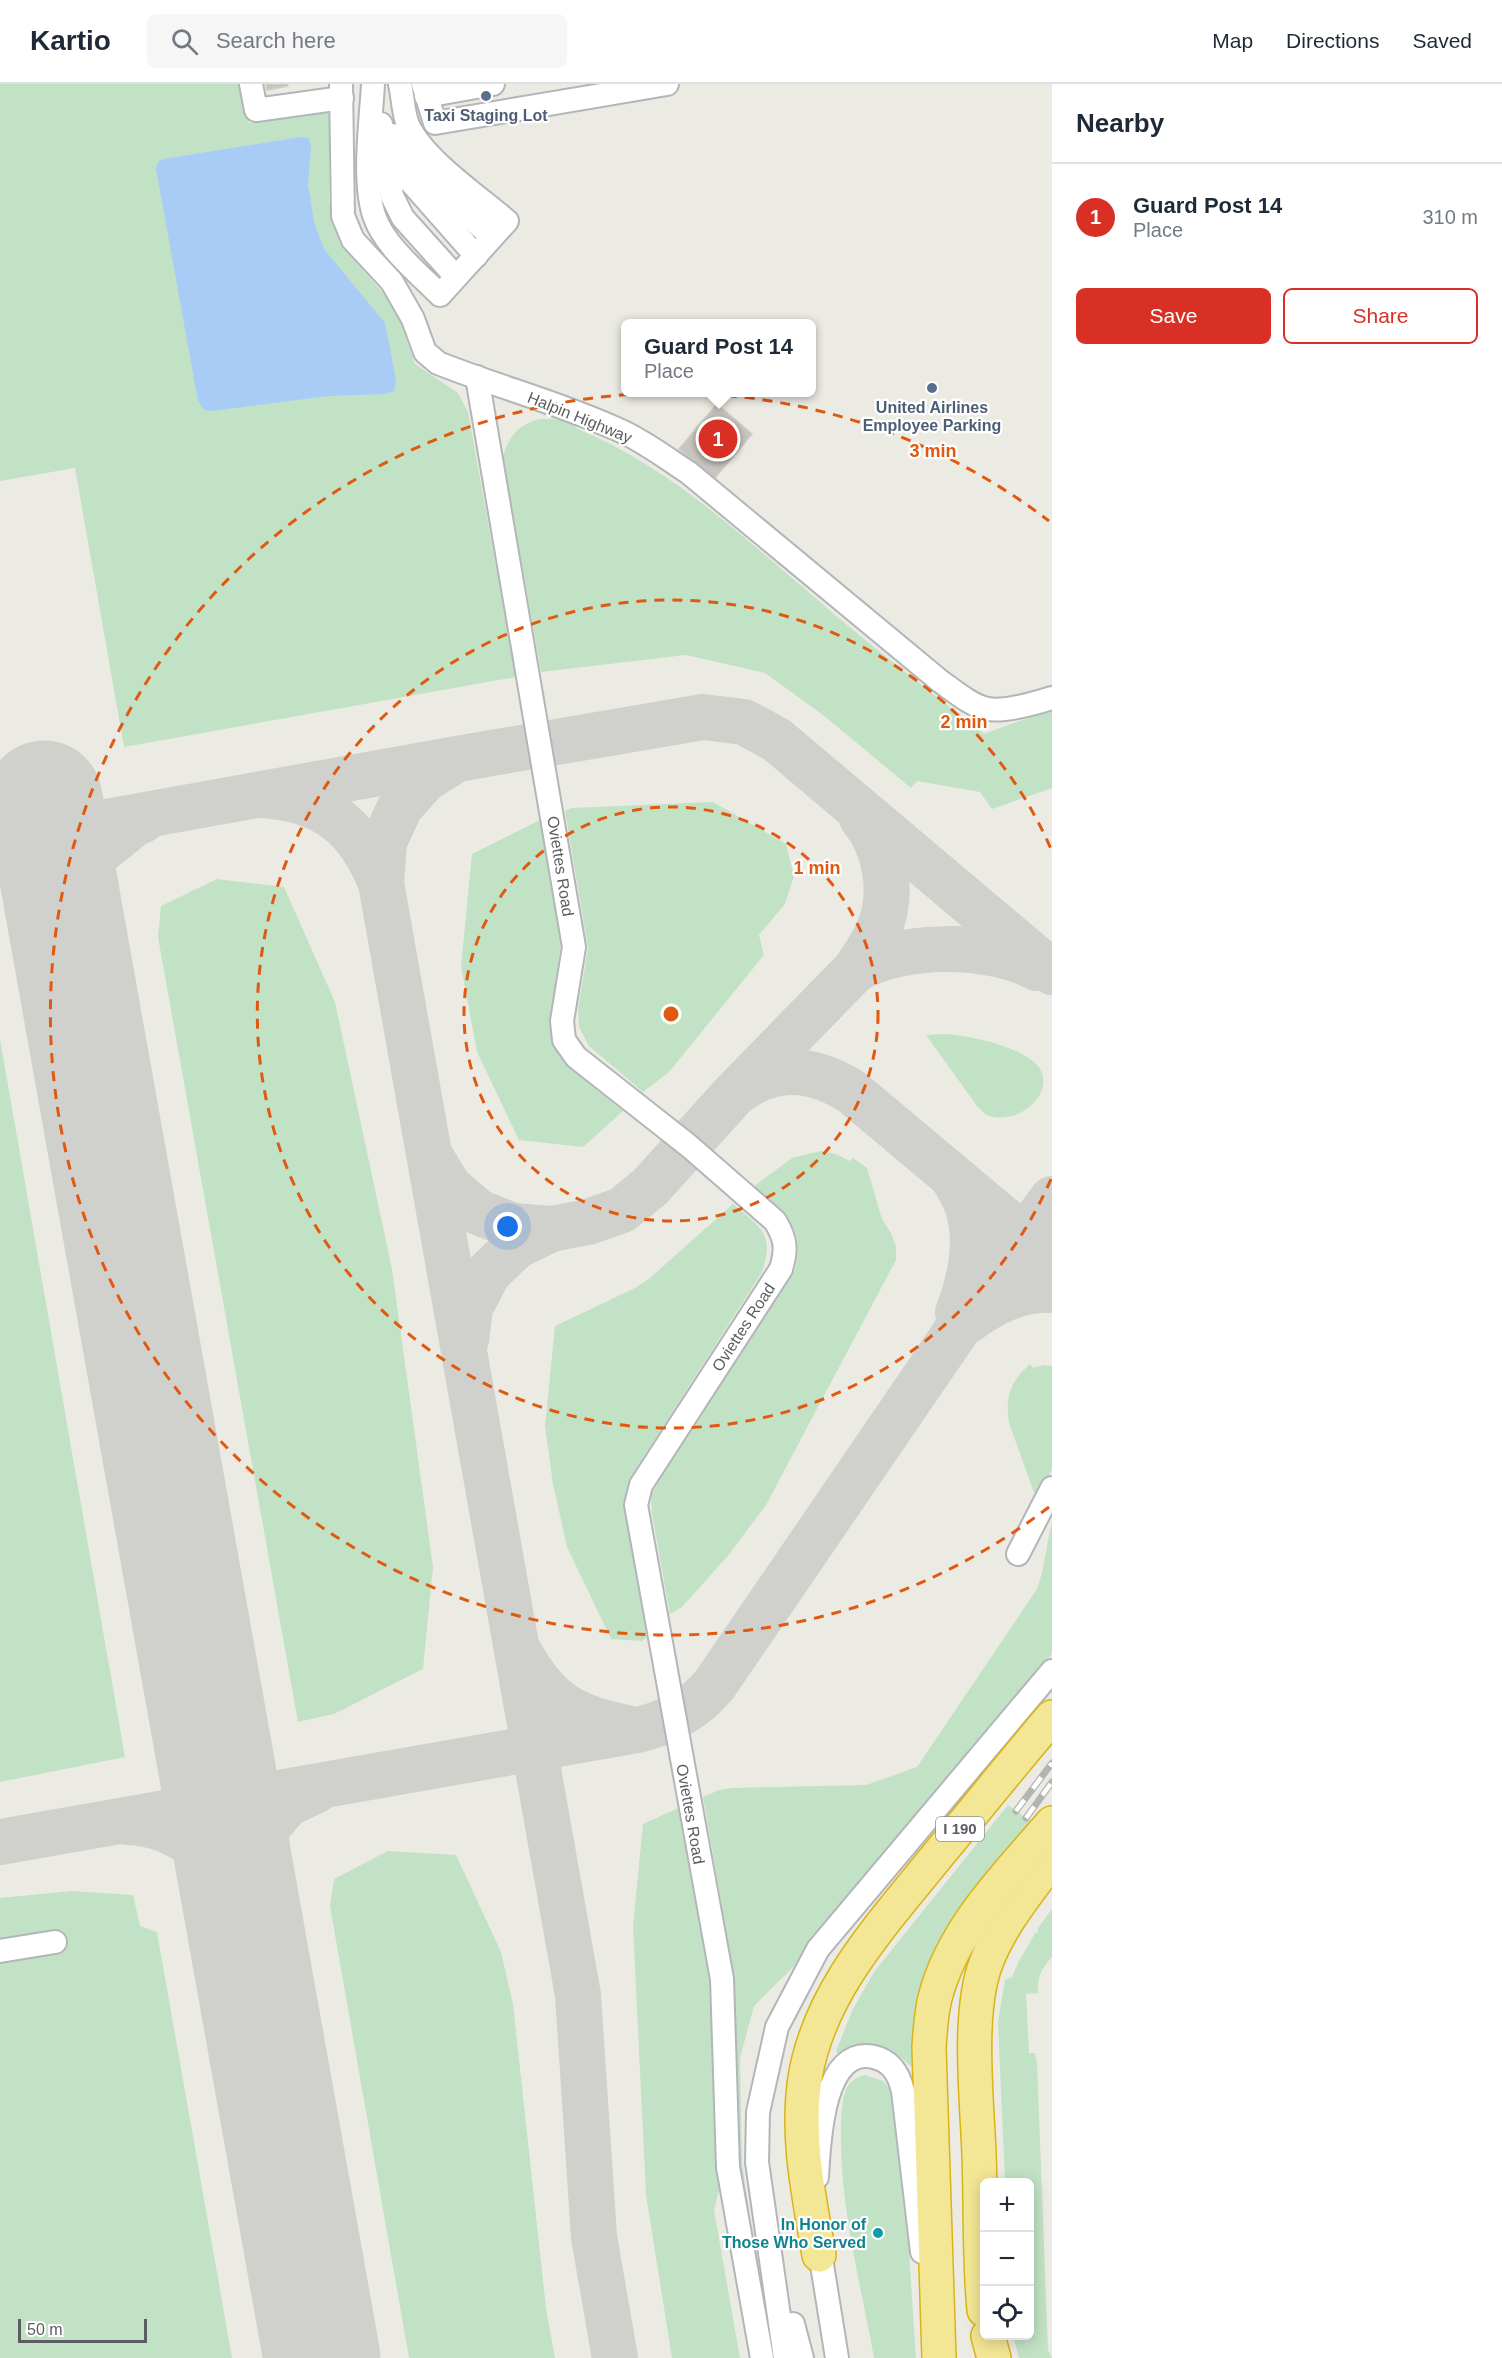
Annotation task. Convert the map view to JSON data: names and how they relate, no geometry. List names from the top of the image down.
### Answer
{
  "streets": {
    "highway": ["I 190"],
    "street": ["Halpin Highway", "Oviettes Road"]
  },
  "crossings": [
    ["Halpin Highway", "Oviettes Road"]
  ],
  "places": ["Taxi Staging Lot", "United Airlines Employee Parking", "In Honor of Those Who Served"],
  "scale_bar": "50 m",
  "page": {
    "header": "Kartio",
    "search": "Search here",
    "nav": ["Map", "Directions", "Saved"],
    "heading": "Nearby",
    "list": [
      {
        "mark": "1",
        "name": "Guard Post 14",
        "note": "Place",
        "value": "310 m"
      }
    ],
    "buttons": ["Save", "Share"],
    "popup": ["Guard Post 14", "Place"],
    "pins": "1",
    "map_buttons": ["+", "−"],
    "scale": "50 m"
  },
  "rings": ["3 min", "2 min", "1 min"]
}
